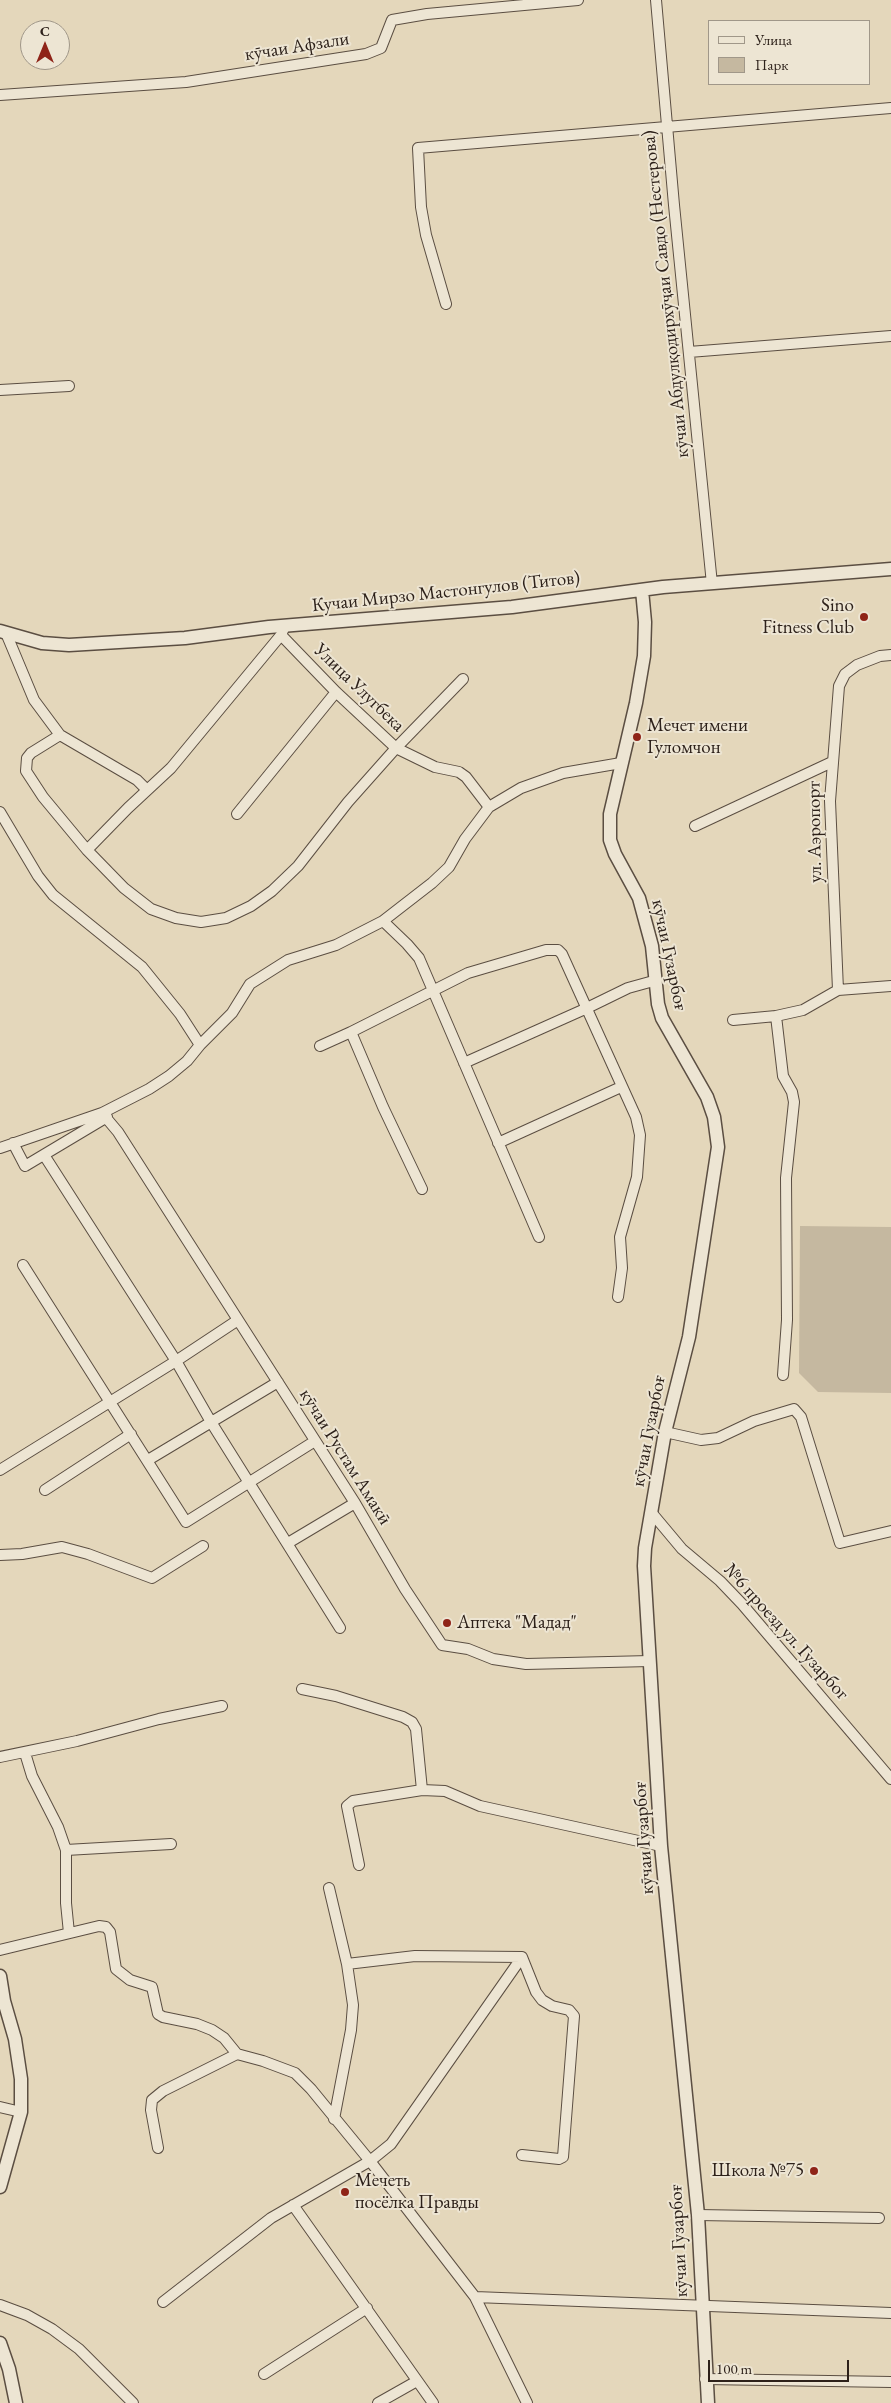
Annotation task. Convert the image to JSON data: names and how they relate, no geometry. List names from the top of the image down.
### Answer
{
  "streets": {
    "street": [
      "кӯчаи Афзали",
      "кӯчаи Абдулқодирхӯҷаи Савдо (Нестерова)",
      "Кучаи Мирзо Мастонгулов (Титов)",
      "Улица Улугбека",
      "ул. Аэропорт",
      "кӯчаи Гузарбоғ",
      "кӯчаи Рустам Амакӣ",
      "№6 проезд ул. Гузарбог"
    ]
  },
  "crossings": [
    ["кӯчаи Абдулқодирхӯҷаи Савдо (Нестерова)", "Кучаи Мирзо Мастонгулов (Титов)"],
    ["Кучаи Мирзо Мастонгулов (Титов)", "Улица Улугбека"],
    ["Кучаи Мирзо Мастонгулов (Титов)", "кӯчаи Гузарбоғ"],
    ["кӯчаи Гузарбоғ", "кӯчаи Рустам Амакӣ"],
    ["кӯчаи Гузарбоғ", "№6 проезд ул. Гузарбог"]
  ],
  "places": [
    "Sino Fitness Club",
    "Мечет имени Гуломчон",
    "Аптека \"Мадад\"",
    "Школа №75",
    "Мечеть посёлка Правды"
  ],
  "legend": ["Улица", "Парк"],
  "scale_bar": "100 m",
  "north": "top"
}
